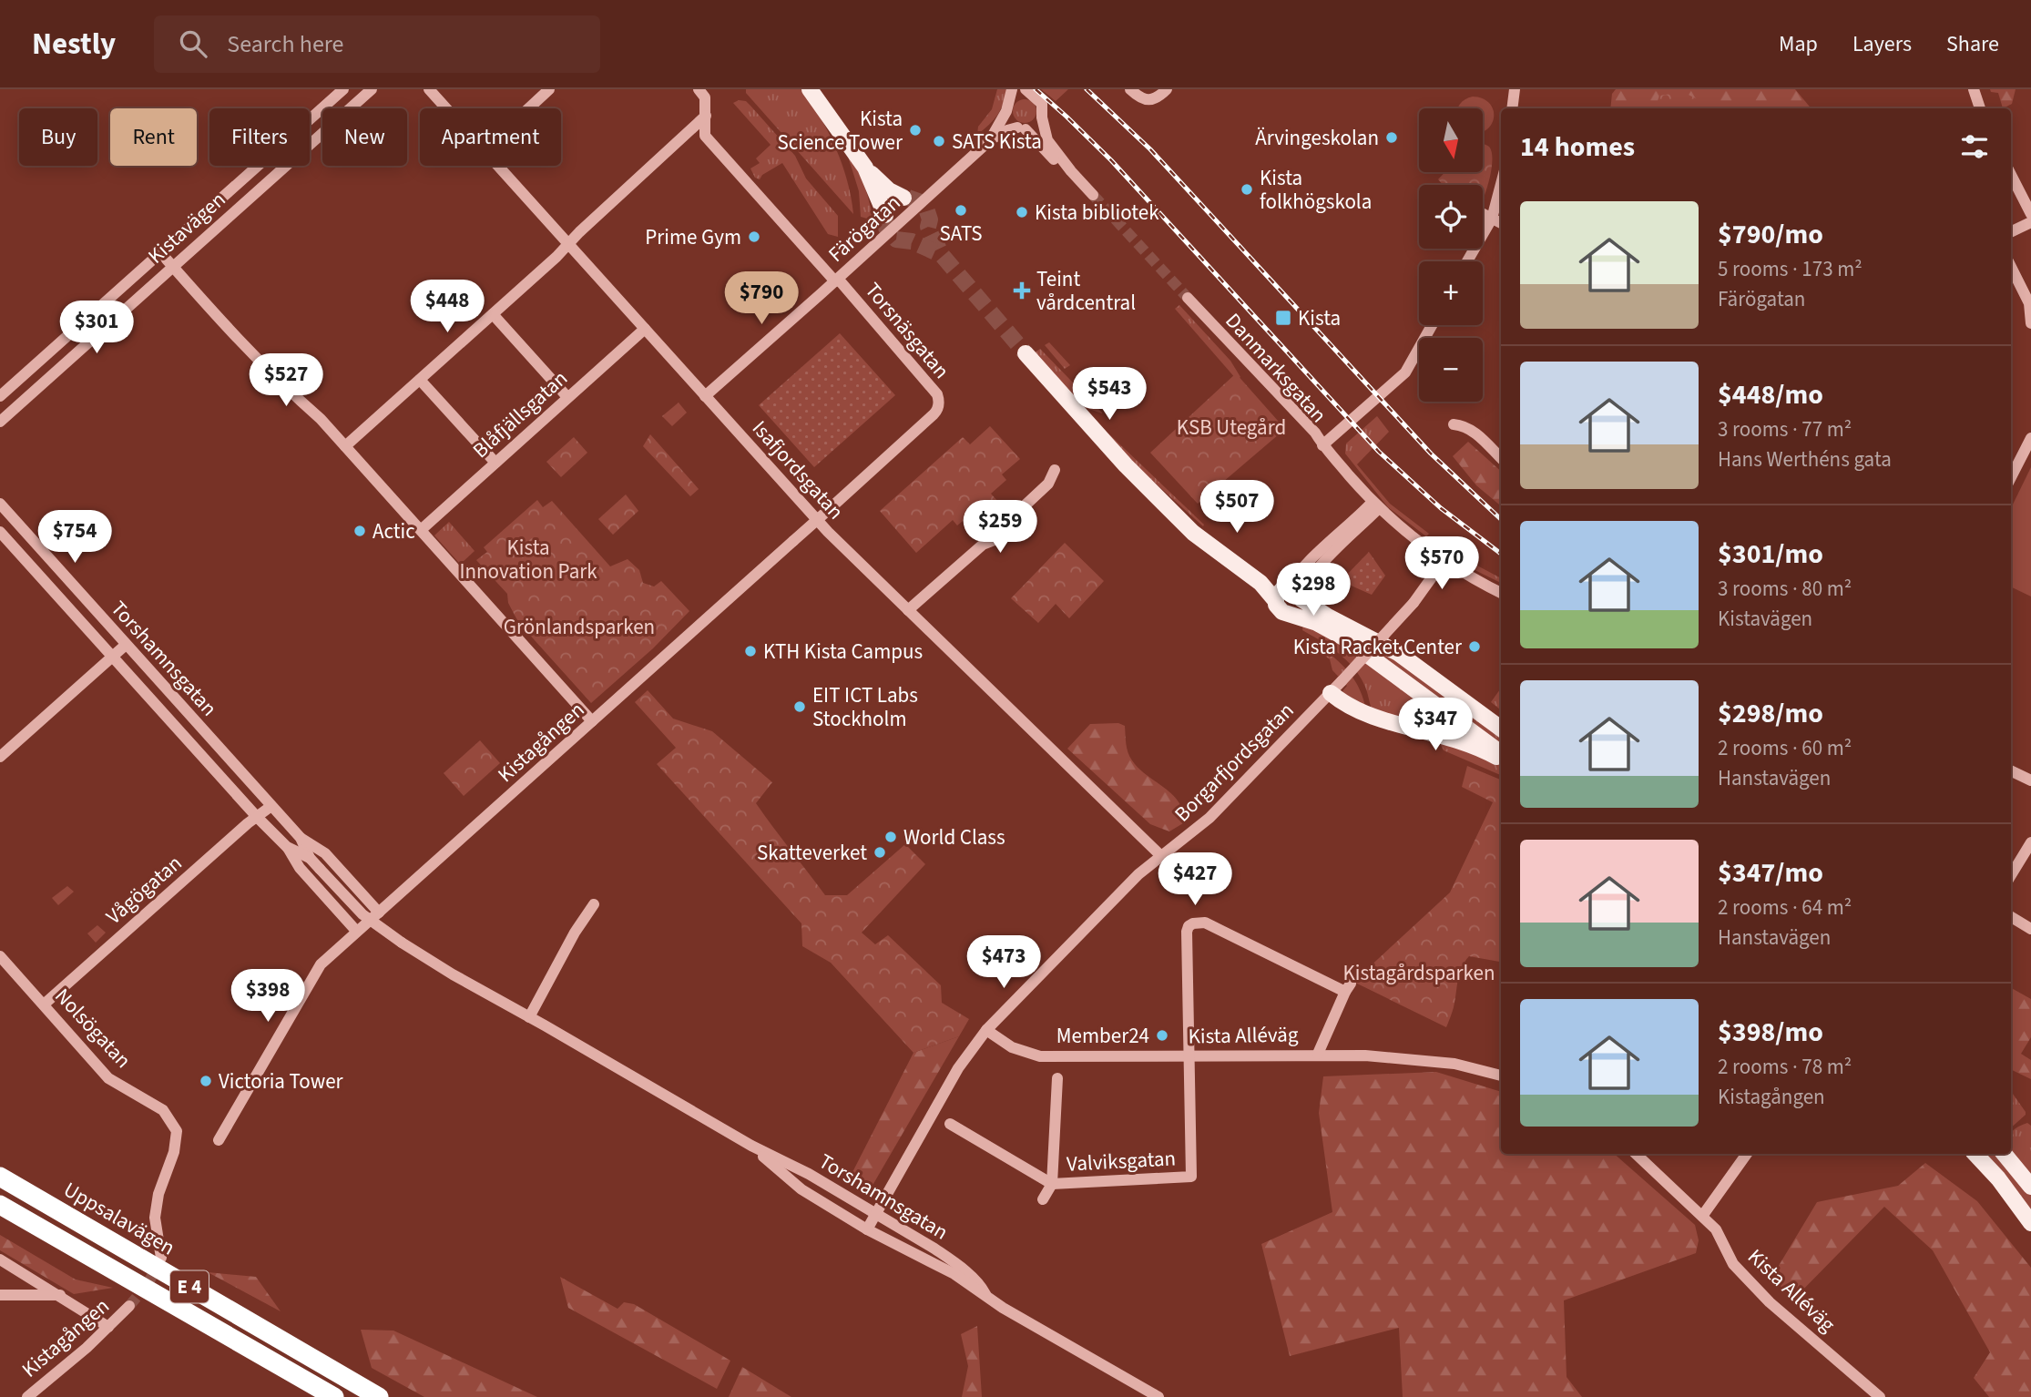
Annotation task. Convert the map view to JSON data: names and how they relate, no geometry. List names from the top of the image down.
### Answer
{
  "streets": {
    "highway": ["Uppsalavägen", "E 4"],
    "street": [
      "Kistavägen",
      "Färögatan",
      "Torsnäsgatan",
      "Danmarksgatan",
      "Blåfjällsgatan",
      "Isafjordsgatan",
      "Torshamnsgatan",
      "Kistagången",
      "Borgarfjordsgatan",
      "Vågögatan",
      "Nolsögatan",
      "Kista Alléväg",
      "Valviksgatan"
    ]
  },
  "crossings": [
    ["Färögatan", "Torsnäsgatan"],
    ["Färögatan", "Isafjordsgatan"],
    ["Torsnäsgatan", "Kistagången"],
    ["Danmarksgatan", "Borgarfjordsgatan"],
    ["Blåfjällsgatan", "Isafjordsgatan"],
    ["Isafjordsgatan", "Borgarfjordsgatan"],
    ["Torshamnsgatan", "Kistagången"],
    ["Torshamnsgatan", "Borgarfjordsgatan"],
    ["Torshamnsgatan", "Vågögatan"],
    ["Borgarfjordsgatan", "Kista Alléväg"],
    ["Vågögatan", "Nolsögatan"],
    ["Kista Alléväg", "Valviksgatan"]
  ],
  "parks": [
    "KSB Utegård",
    "Kista Innovation Park",
    "Grönlandsparken",
    "Kistagårdsparken"
  ],
  "places": {
    "other": [
      "Kista Science Tower",
      "Ärvingeskolan",
      "SATS Kista",
      "Kista folkhögskola",
      "SATS",
      "Kista bibliotek",
      "Prime Gym",
      "Actic",
      "Kista Racket Center",
      "KTH Kista Campus",
      "EIT ICT Labs Stockholm",
      "World Class",
      "Skatteverket",
      "Member24",
      "Victoria Tower"
    ],
    "health": ["Teint vårdcentral"],
    "transit": ["Kista"]
  },
  "north": "bottom",
  "page": {
    "header": "Nestly",
    "search": "Search here",
    "nav": ["Map", "Layers", "Share"],
    "map_buttons": ["+", "−"],
    "chip": [
      "Buy",
      "Rent",
      "Filters",
      "New",
      "Apartment"
    ],
    "heading": "14 homes",
    "list": [
      {
        "name": "$790/mo",
        "note": "5 rooms · 173 m² · Färögatan"
      },
      {
        "name": "$448/mo",
        "note": "3 rooms · 77 m² · Hans Werthéns gata"
      },
      {
        "name": "$301/mo",
        "note": "3 rooms · 80 m² · Kistavägen"
      },
      {
        "name": "$298/mo",
        "note": "2 rooms · 60 m² · Hanstavägen"
      },
      {
        "name": "$347/mo",
        "note": "2 rooms · 64 m² · Hanstavägen"
      },
      {
        "name": "$398/mo",
        "note": "2 rooms · 78 m² · Kistagången"
      }
    ],
    "price": [
      "$790",
      "$448",
      "$301",
      "$527",
      "$543",
      "$507",
      "$259",
      "$754",
      "$570",
      "$298",
      "$347",
      "$427",
      "$473",
      "$398"
    ]
  }
}
